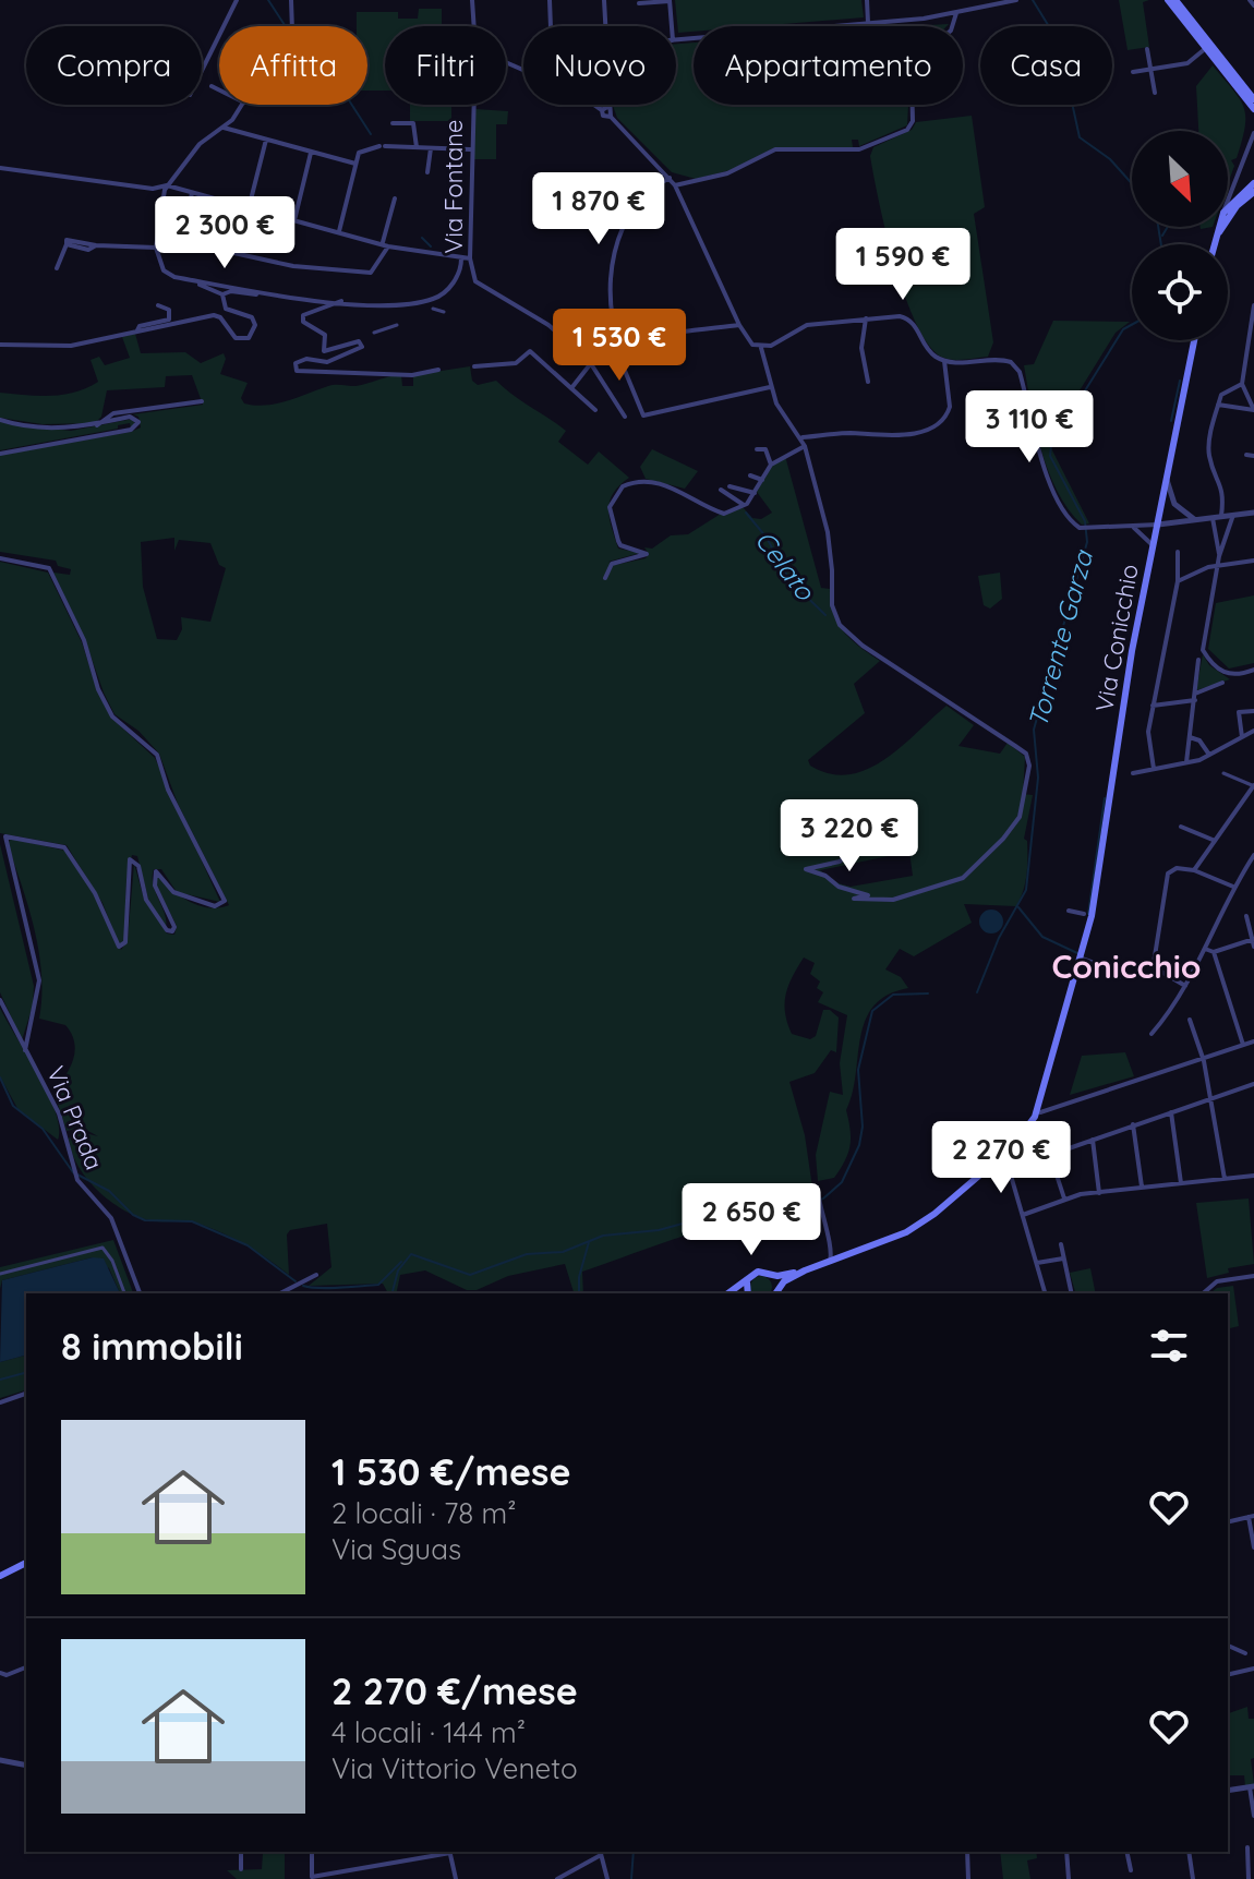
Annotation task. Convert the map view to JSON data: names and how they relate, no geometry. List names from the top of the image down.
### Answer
{
  "streets": {
    "main road": ["Via Conicchio"],
    "street": ["Via Fontane", "Via Prada"]
  },
  "districts": ["Conicchio"],
  "water": ["Celato", "Torrente Garza"],
  "north": "bottom right",
  "page": {
    "chip": [
      "Compra",
      "Affitta",
      "Filtri",
      "Nuovo",
      "Appartamento",
      "Casa"
    ],
    "price": [
      "1 870 €",
      "2 300 €",
      "1 590 €",
      "1 530 €",
      "3 110 €",
      "3 220 €",
      "2 270 €",
      "2 650 €"
    ],
    "heading": "8 immobili",
    "list": [
      {
        "name": "1 530 €/mese",
        "note": "2 locali · 78 m² · Via Sguas"
      },
      {
        "name": "2 270 €/mese",
        "note": "4 locali · 144 m² · Via Vittorio Veneto"
      }
    ]
  }
}
